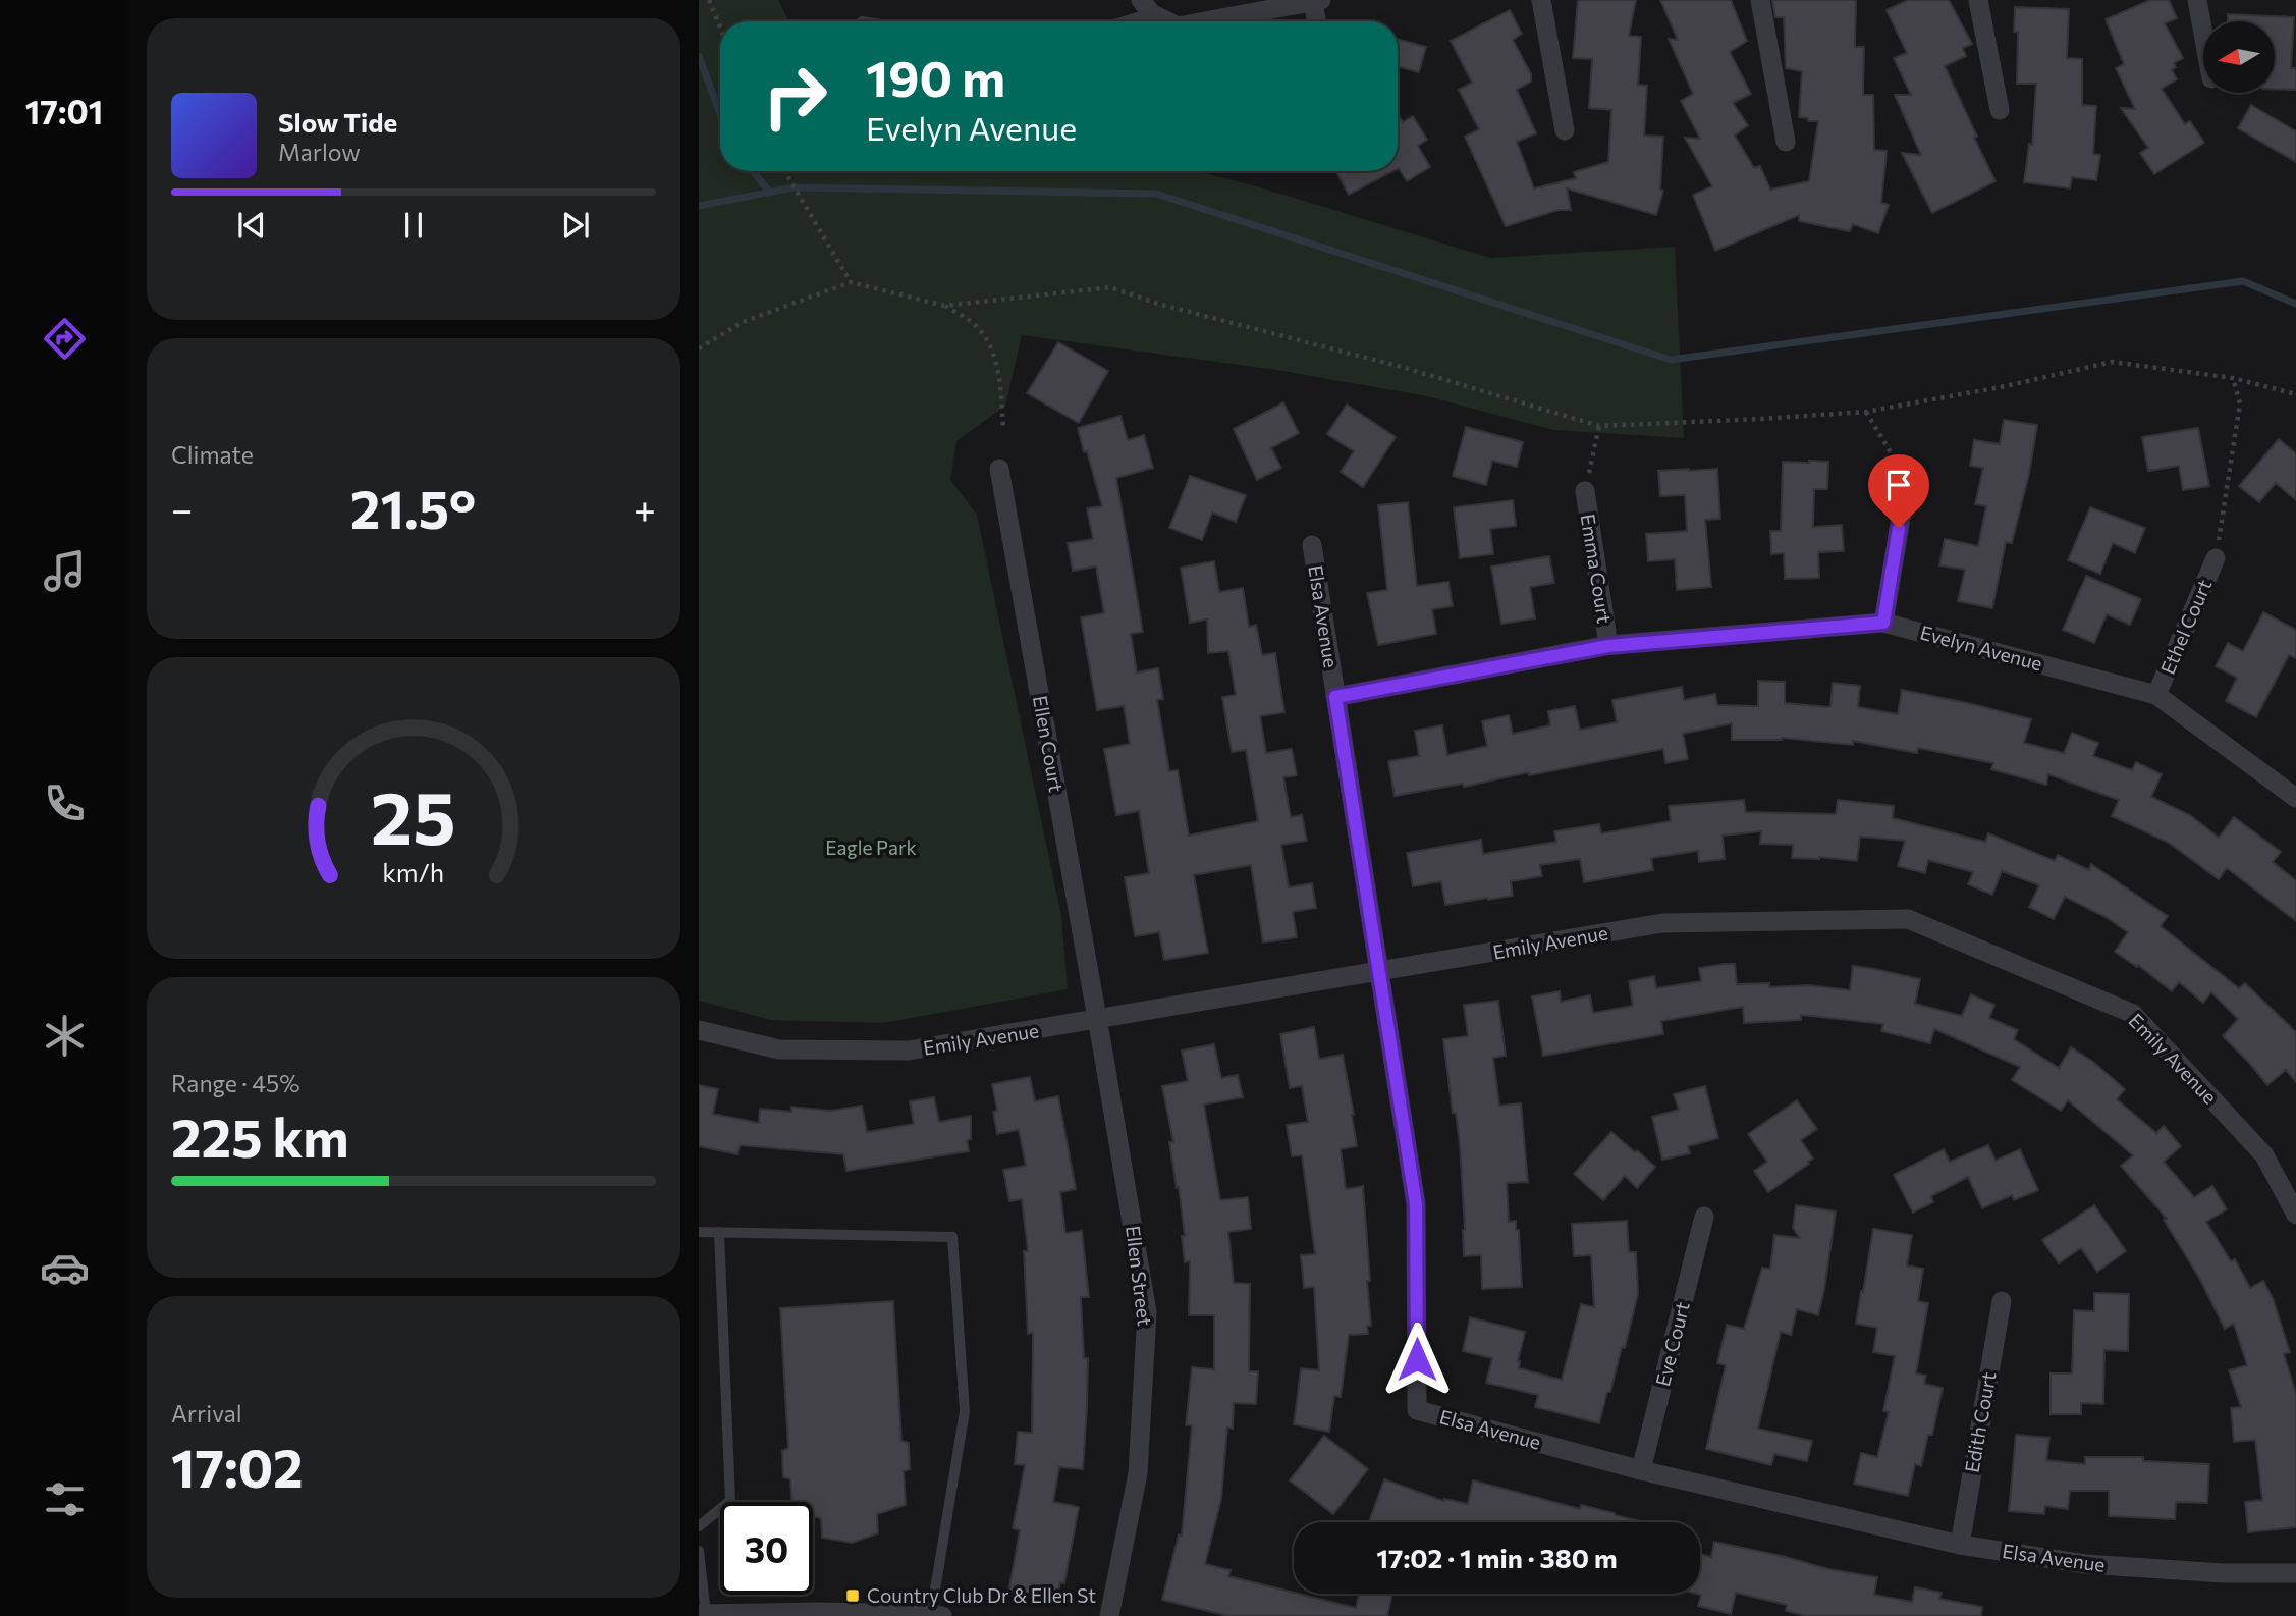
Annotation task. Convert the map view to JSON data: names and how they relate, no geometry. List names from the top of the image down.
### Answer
{
  "streets": {
    "street": [
      "Emma Court",
      "Elsa Avenue",
      "Ethel Court",
      "Evelyn Avenue",
      "Ellen Court",
      "Emily Avenue",
      "Ellen Street",
      "Eve Court",
      "Edith Court"
    ]
  },
  "crossings": [
    ["Emma Court", "Evelyn Avenue"],
    ["Elsa Avenue", "Evelyn Avenue"],
    ["Elsa Avenue", "Emily Avenue"],
    ["Elsa Avenue", "Eve Court"],
    ["Elsa Avenue", "Edith Court"],
    ["Ethel Court", "Evelyn Avenue"],
    ["Ellen Court", "Emily Avenue"],
    ["Ellen Court", "Ellen Street"],
    ["Emily Avenue", "Ellen Street"]
  ],
  "parks": ["Eagle Park"],
  "places": {
    "transit": ["Country Club Dr & Ellen St"]
  },
  "north": "left",
  "page": {
    "tabs": "17:01",
    "turn": ["190 m", "Evelyn Avenue"],
    "song": ["Slow Tide", "Marlow"],
    "tile": [
      "Climate",
      ["Range · 45%", "225 km"],
      ["Arrival", "17:02"]
    ],
    "heat": ["−", "21.5°", "+"],
    "limit": "30",
    "trip": "17:02 · 1 min · 380 m",
    "gauge": ["25", "km/h"]
  }
}
